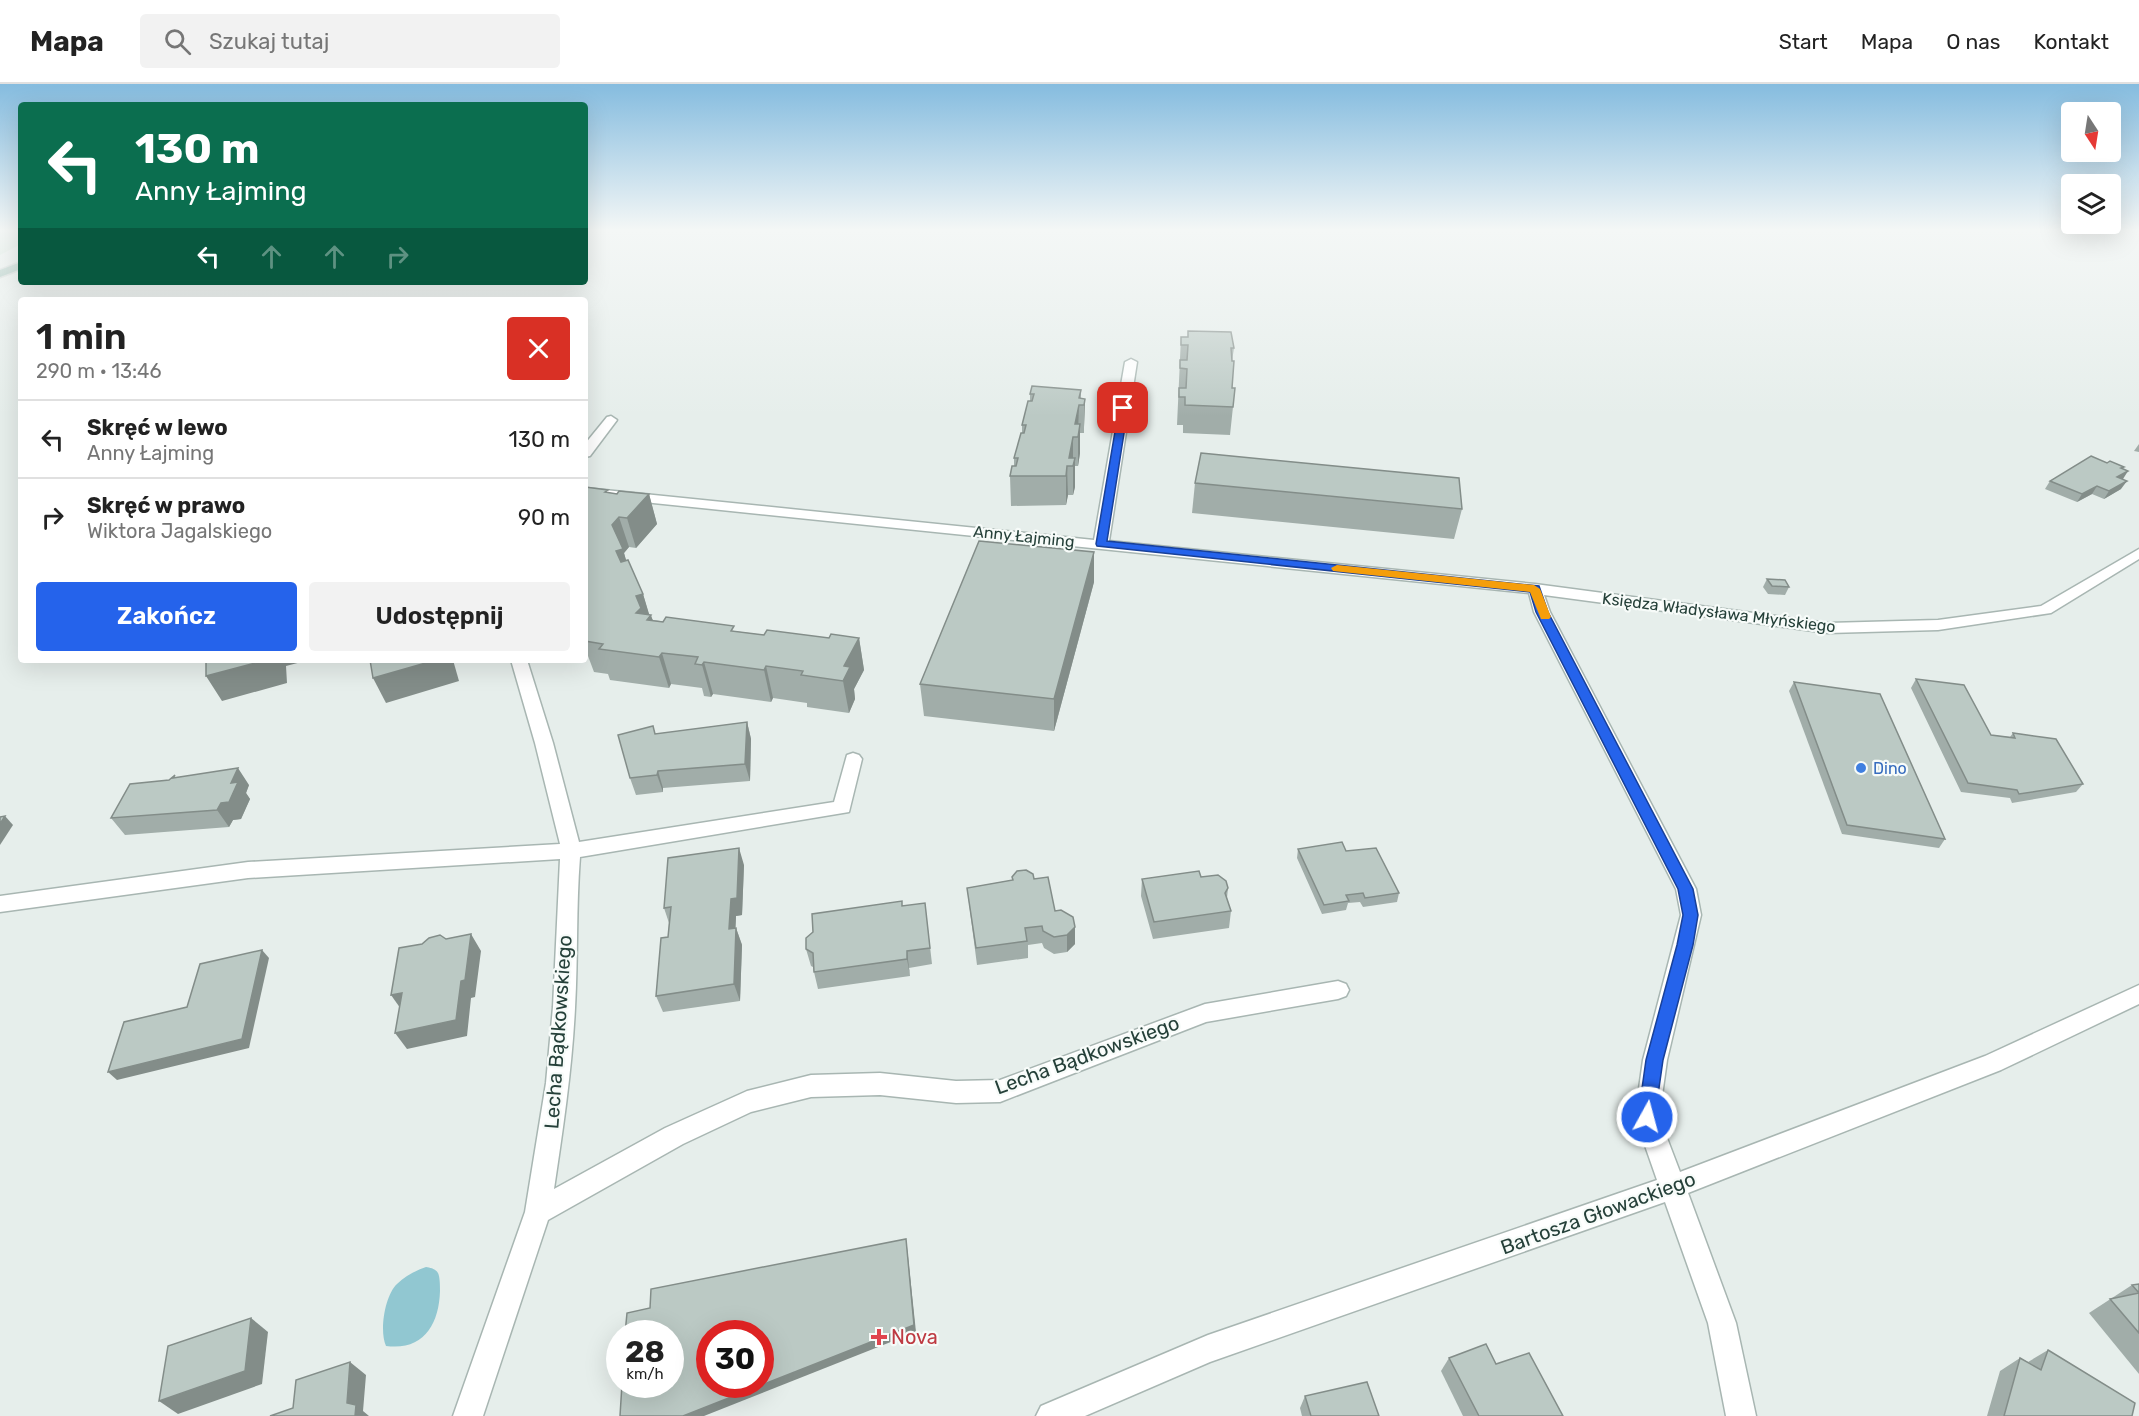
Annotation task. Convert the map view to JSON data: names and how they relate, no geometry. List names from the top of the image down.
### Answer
{
  "streets": {
    "street": [
      "Anny Łajming",
      "Księdza Władysława Młyńskiego",
      "Lecha Bądkowskiego",
      "Bartosza Głowackiego"
    ]
  },
  "crossings": [
    ["Anny Łajming", "Księdza Władysława Młyńskiego"]
  ],
  "places": {
    "other": ["Dino"],
    "health": ["Nova"]
  },
  "north": "bottom",
  "page": {
    "header": "Mapa",
    "search": "Szukaj tutaj",
    "nav": [
      "Start",
      "Mapa",
      "O nas",
      "Kontakt"
    ],
    "turn": ["130 m", "Anny Łajming"],
    "heading": ["1 min", "290 m · 13:46"],
    "list": [
      {
        "name": "Skręć w lewo",
        "note": "Anny Łajming",
        "value": "130 m"
      },
      {
        "name": "Skręć w prawo",
        "note": "Wiktora Jagalskiego",
        "value": "90 m"
      }
    ],
    "buttons": ["Zakończ", "Udostępnij"],
    "speed": "28 km/h",
    "limit": "30"
  }
}
